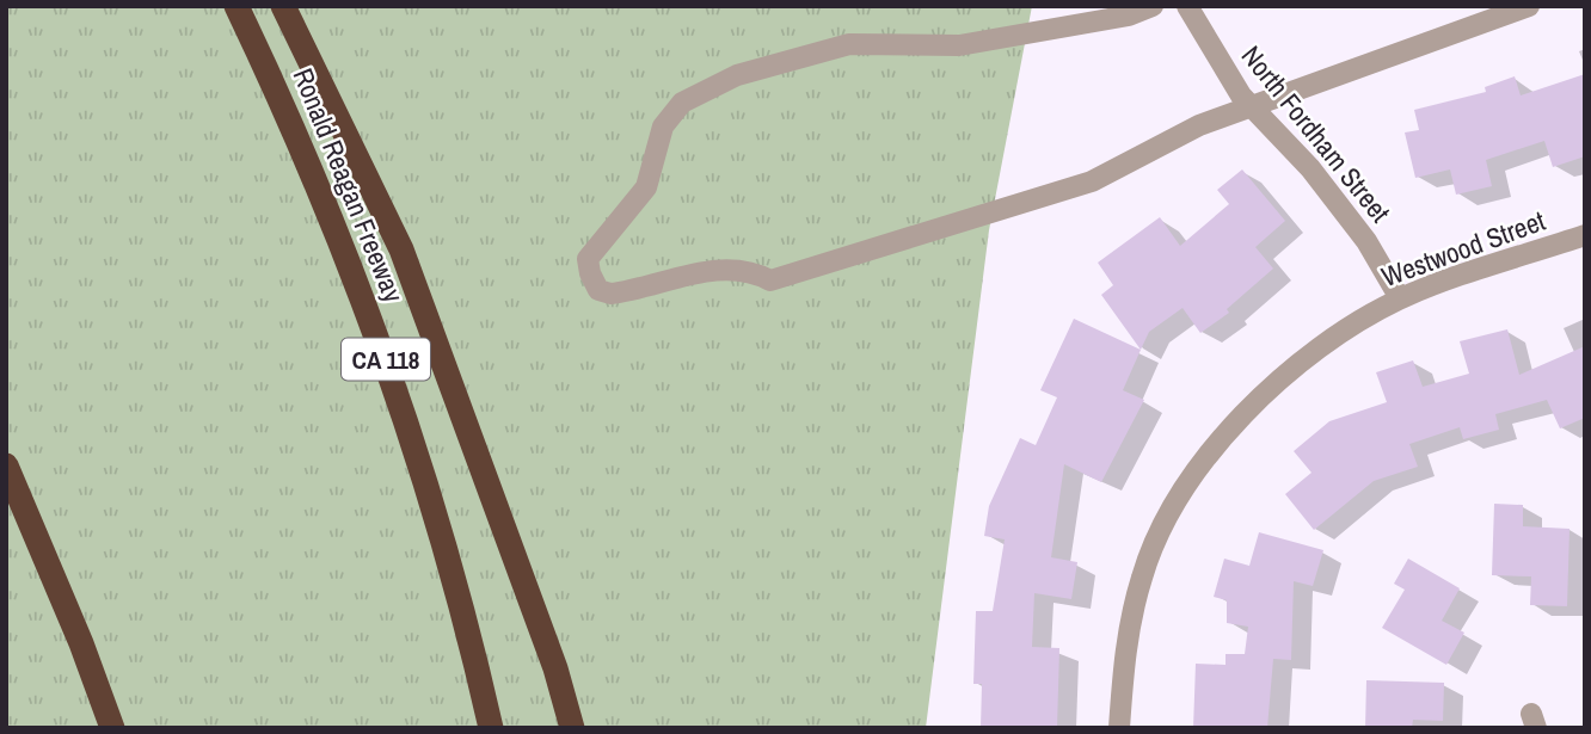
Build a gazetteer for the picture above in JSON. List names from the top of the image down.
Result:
{
  "streets": {
    "highway": ["Ronald Reagan Freeway", "CA 118"],
    "street": ["North Fordham Street", "Westwood Street"]
  },
  "crossings": [
    ["North Fordham Street", "Westwood Street"]
  ]
}
